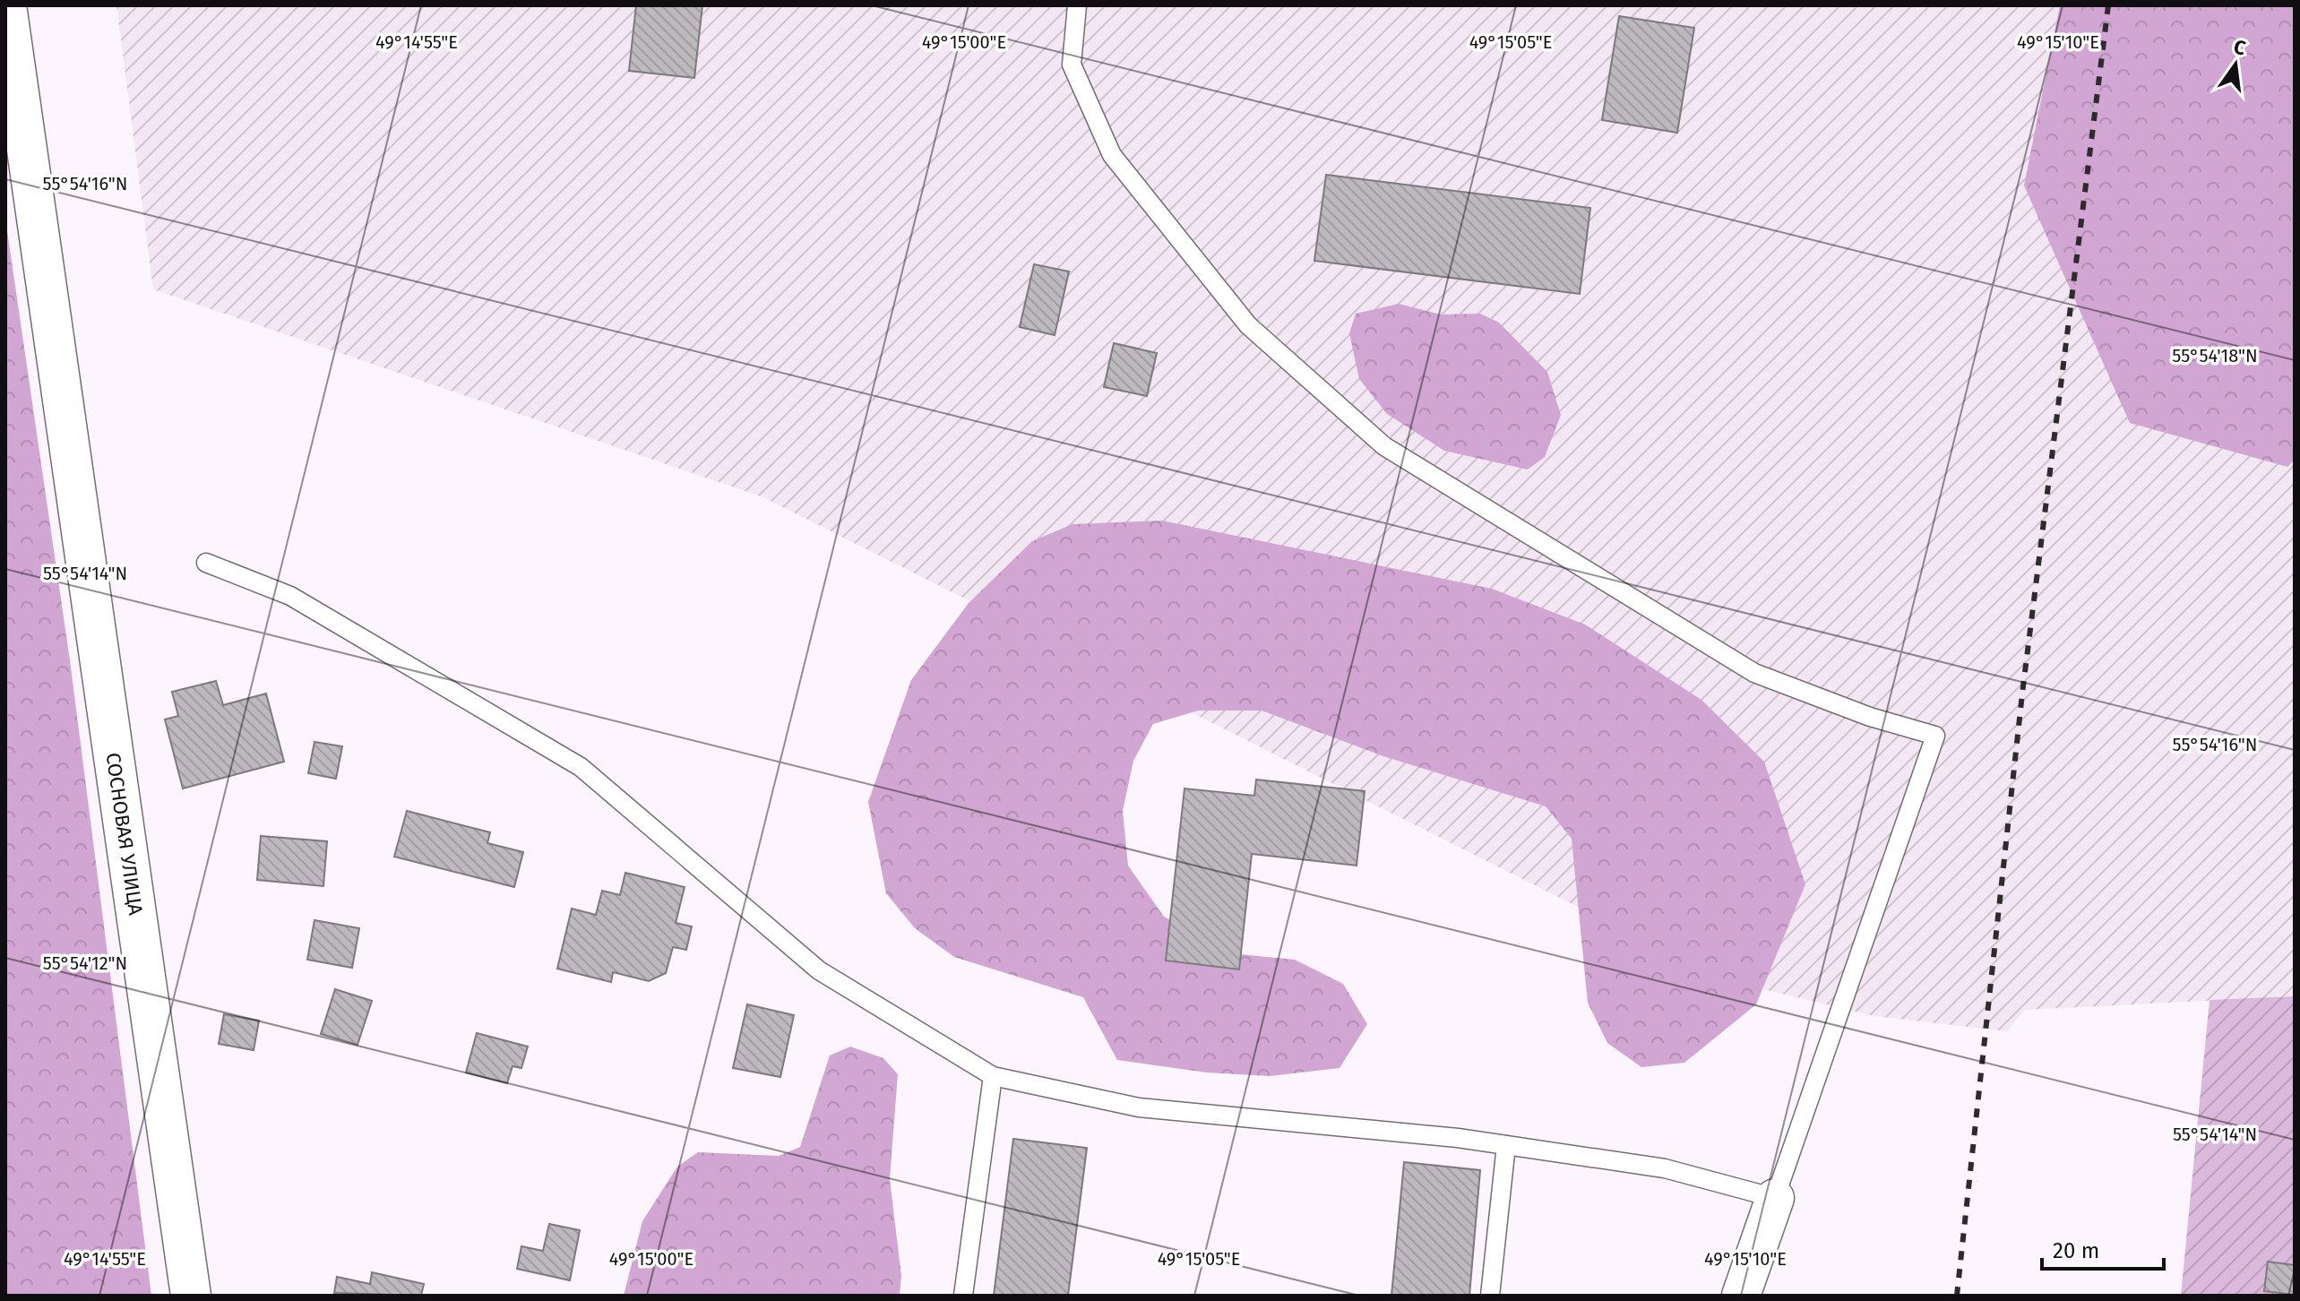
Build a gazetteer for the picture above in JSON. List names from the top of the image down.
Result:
{
  "streets": {
    "street": ["СОСНОВАЯ УЛИЦА"]
  },
  "scale_bar": "20 m",
  "north": "top",
  "coordinates": [
    "49°14'55\"E",
    "49°15'00\"E",
    "49°15'05\"E",
    "49°15'10\"E",
    "55°54'16\"N",
    "55°54'18\"N",
    "55°54'14\"N",
    "55°54'12\"N"
  ]
}
